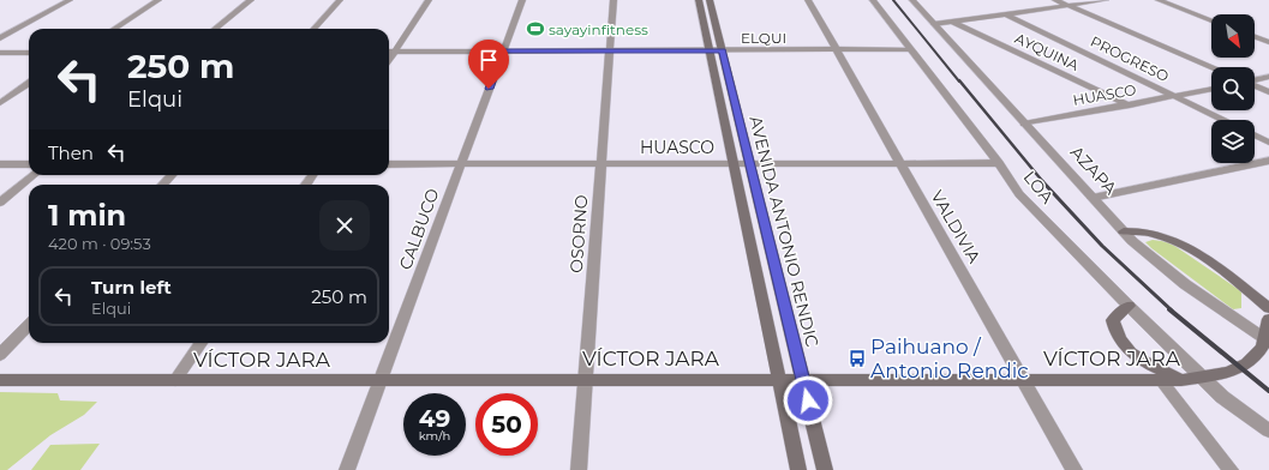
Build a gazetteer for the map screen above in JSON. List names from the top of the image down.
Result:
{
  "streets": {
    "main road": ["AVENIDA ANTONIO RENDIC", "VÍCTOR JARA"],
    "street": [
      "ELQUI",
      "AYQUINA",
      "PROGRESO",
      "HUASCO",
      "AZAPA",
      "LOA",
      "VALDIVIA",
      "CALBUCO",
      "OSORNO"
    ]
  },
  "crossings": [
    ["ELQUI", "LOA"],
    ["ELQUI", "VALDIVIA"],
    ["ELQUI", "CALBUCO"],
    ["ELQUI", "AVENIDA ANTONIO RENDIC"],
    ["ELQUI", "OSORNO"],
    ["AYQUINA", "HUASCO"],
    ["PROGRESO", "HUASCO"],
    ["HUASCO", "AZAPA"],
    ["HUASCO", "LOA"],
    ["HUASCO", "VALDIVIA"],
    ["HUASCO", "CALBUCO"],
    ["HUASCO", "AVENIDA ANTONIO RENDIC"],
    ["HUASCO", "OSORNO"],
    ["AZAPA", "VÍCTOR JARA"],
    ["LOA", "VÍCTOR JARA"],
    ["VALDIVIA", "VÍCTOR JARA"],
    ["CALBUCO", "VÍCTOR JARA"],
    ["AVENIDA ANTONIO RENDIC", "VÍCTOR JARA"],
    ["OSORNO", "VÍCTOR JARA"]
  ],
  "places": {
    "sports": ["sayayinfitness"],
    "bus stop": ["Paihuano / Antonio Rendic"]
  },
  "north": "bottom right",
  "page": {
    "turn": ["250 m", "Elqui"],
    "then": "Then",
    "heading": ["1 min", "420 m · 09:53"],
    "list": [
      {
        "name": "Turn left",
        "note": "Elqui",
        "value": "250 m"
      }
    ],
    "speed": "49 km/h",
    "limit": "50"
  }
}
